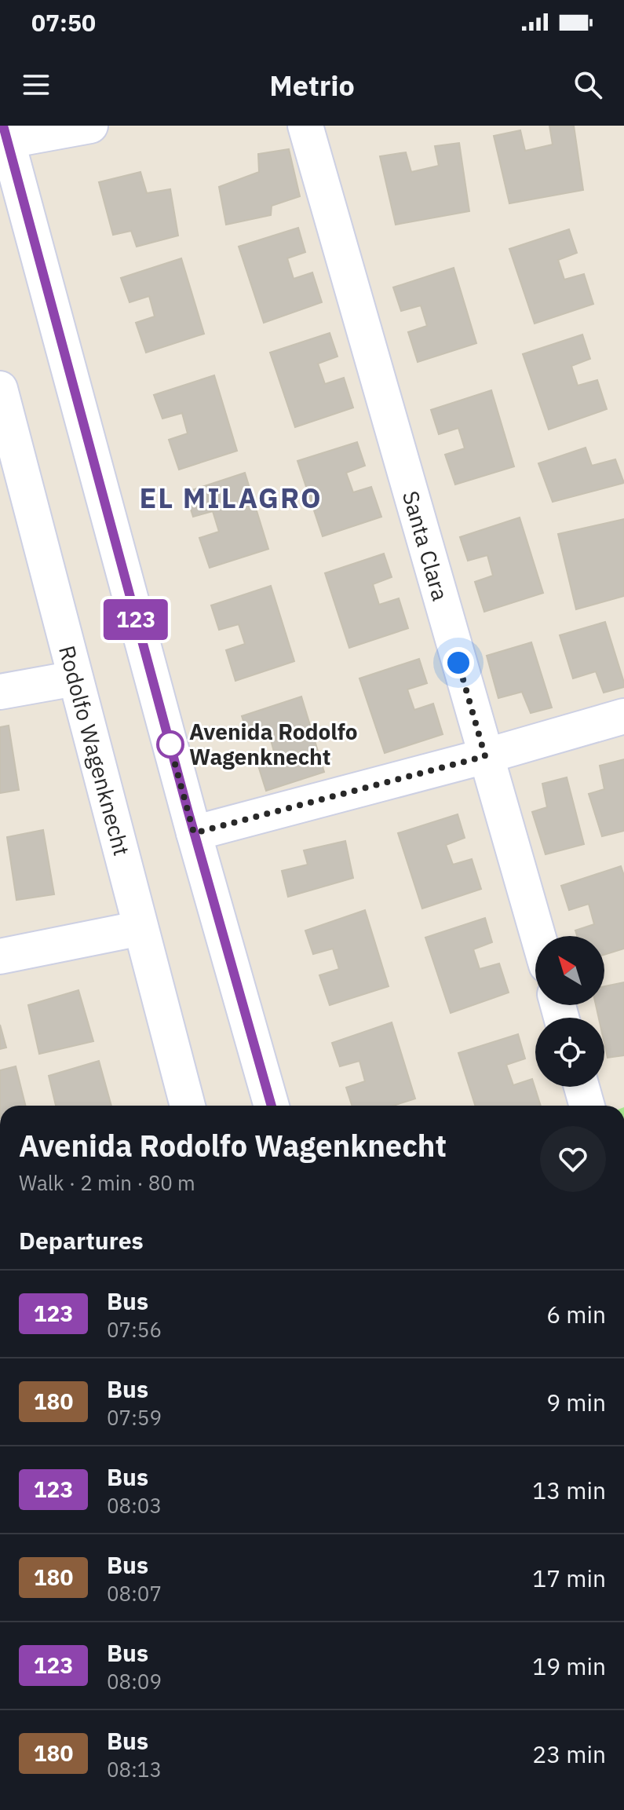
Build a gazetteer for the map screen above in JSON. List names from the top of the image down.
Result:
{
  "streets": {
    "street": ["Santa Clara", "Rodolfo Wagenknecht"]
  },
  "districts": ["EL MILAGRO"],
  "places": ["Avenida Rodolfo Wagenknecht"],
  "lines": ["bus line 123"],
  "north": "top left",
  "page": {
    "status": "07:50",
    "header": "Metrio",
    "on_map": "123",
    "heading": [
      ["Avenida Rodolfo Wagenknecht", "Walk · 2 min · 80 m"],
      "Departures"
    ],
    "list": [
      {
        "mark": "123",
        "name": "Bus",
        "note": "07:56",
        "value": "6 min"
      },
      {
        "mark": "180",
        "name": "Bus",
        "note": "07:59",
        "value": "9 min"
      },
      {
        "mark": "123",
        "name": "Bus",
        "note": "08:03",
        "value": "13 min"
      },
      {
        "mark": "180",
        "name": "Bus",
        "note": "08:07",
        "value": "17 min"
      },
      {
        "mark": "123",
        "name": "Bus",
        "note": "08:09",
        "value": "19 min"
      },
      {
        "mark": "180",
        "name": "Bus",
        "note": "08:13",
        "value": "23 min"
      }
    ]
  }
}
